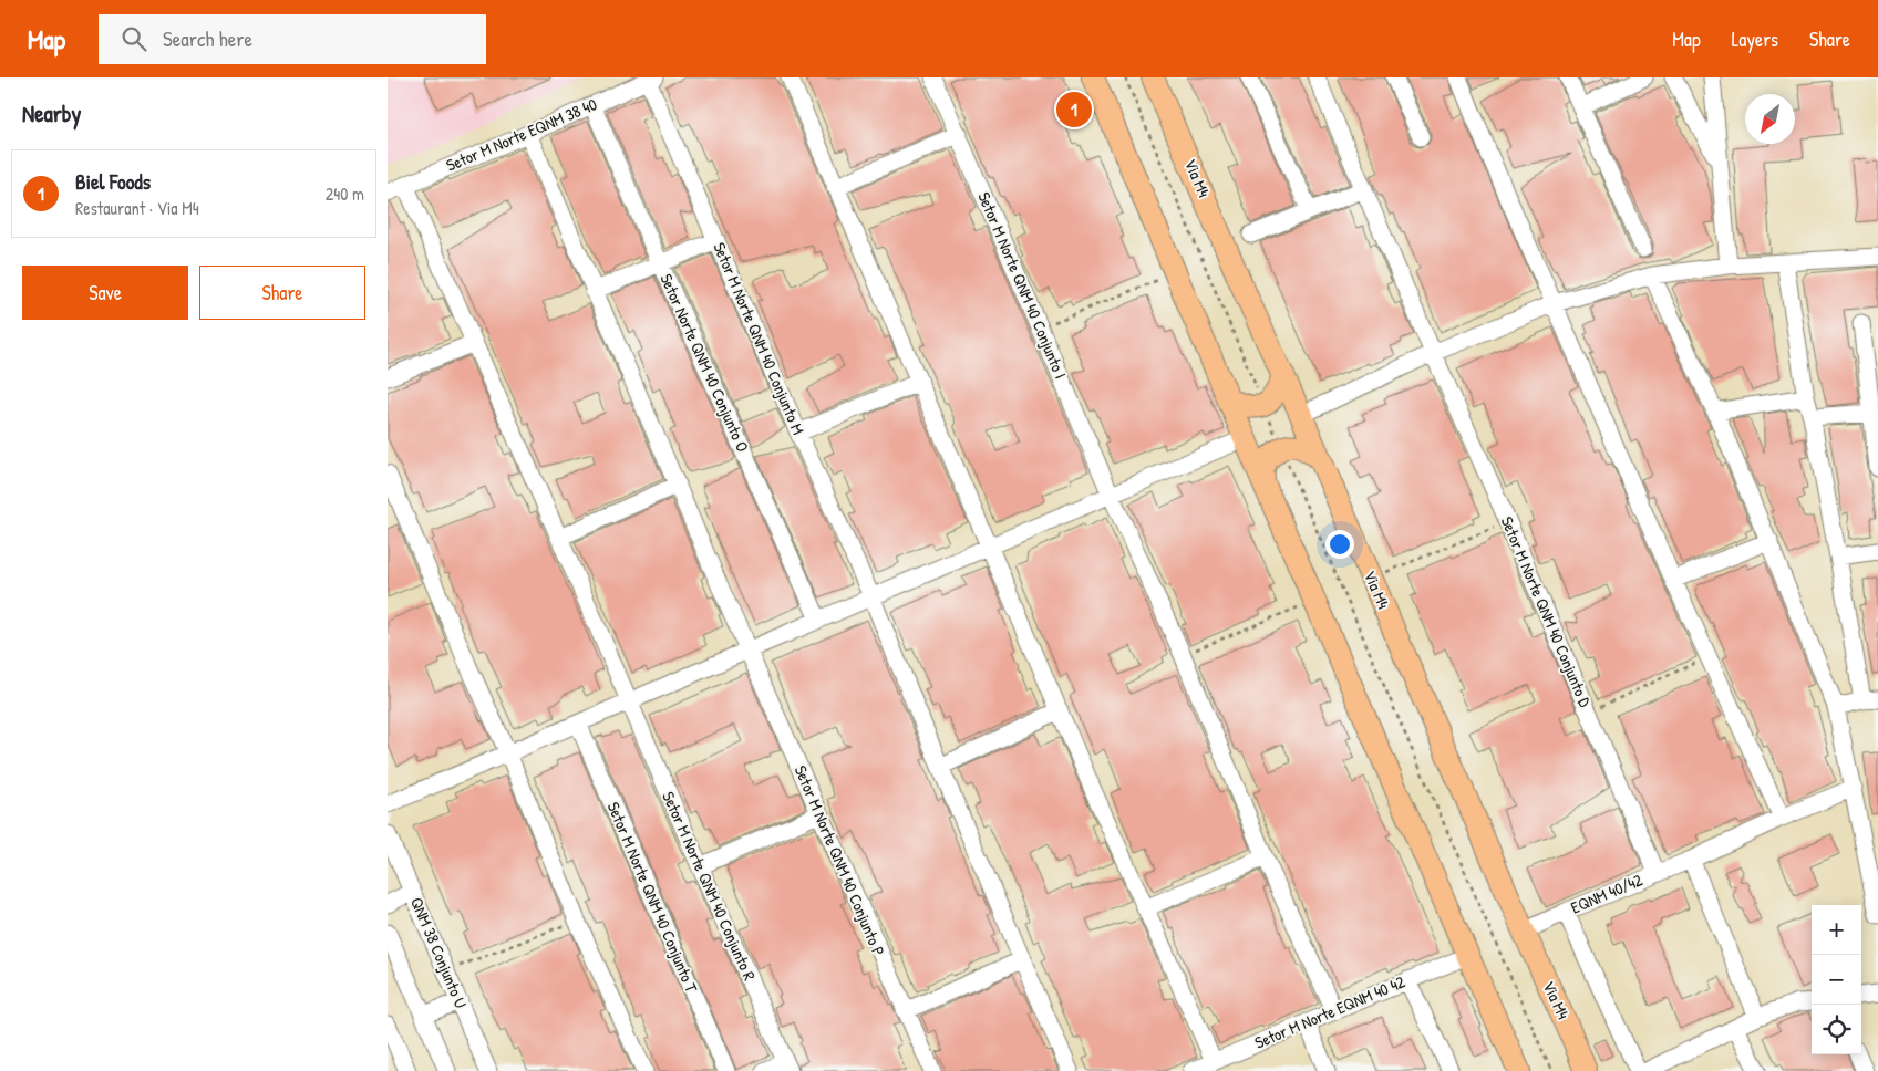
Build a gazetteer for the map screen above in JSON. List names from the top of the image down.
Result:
{
  "streets": {
    "main road": ["Via M4"],
    "street": [
      "Setor M Norte EQNM 38 40",
      "Setor M Norte QNM 40 Conjunto I",
      "Setor M Norte QNM 40 Conjunto M",
      "Setor Norte QNM 40 Conjunto O",
      "Setor M Norte QNM 40 Conjunto D",
      "Setor M Norte QNM 40 Conjunto P",
      "Setor M Norte QNM 40 Conjunto R",
      "EQNM 40/42",
      "Setor M Norte QNM 40 Conjunto T",
      "QNM 38 Conjunto U",
      "Setor M Norte EQNM 40 42"
    ]
  },
  "crossings": [
    ["Setor M Norte EQNM 38 40", "Setor M Norte QNM 40 Conjunto M"],
    ["Setor M Norte EQNM 38 40", "Setor Norte QNM 40 Conjunto O"],
    ["Setor M Norte EQNM 38 40", "Setor M Norte QNM 40 Conjunto P"],
    ["Setor M Norte EQNM 38 40", "Setor M Norte QNM 40 Conjunto R"],
    ["Via M4", "EQNM 40/42"],
    ["Setor M Norte QNM 40 Conjunto I", "Setor M Norte EQNM 40 42"],
    ["Setor M Norte QNM 40 Conjunto D", "EQNM 40/42"]
  ],
  "north": "bottom left",
  "page": {
    "header": "Map",
    "search": "Search here",
    "nav": ["Map", "Layers", "Share"],
    "heading": "Nearby",
    "pins": "1",
    "list": [
      {
        "mark": "1",
        "name": "Biel Foods",
        "note": "Restaurant · Via M4",
        "value": "240 m"
      }
    ],
    "buttons": ["Save", "Share"],
    "map_buttons": ["+", "−"]
  }
}
